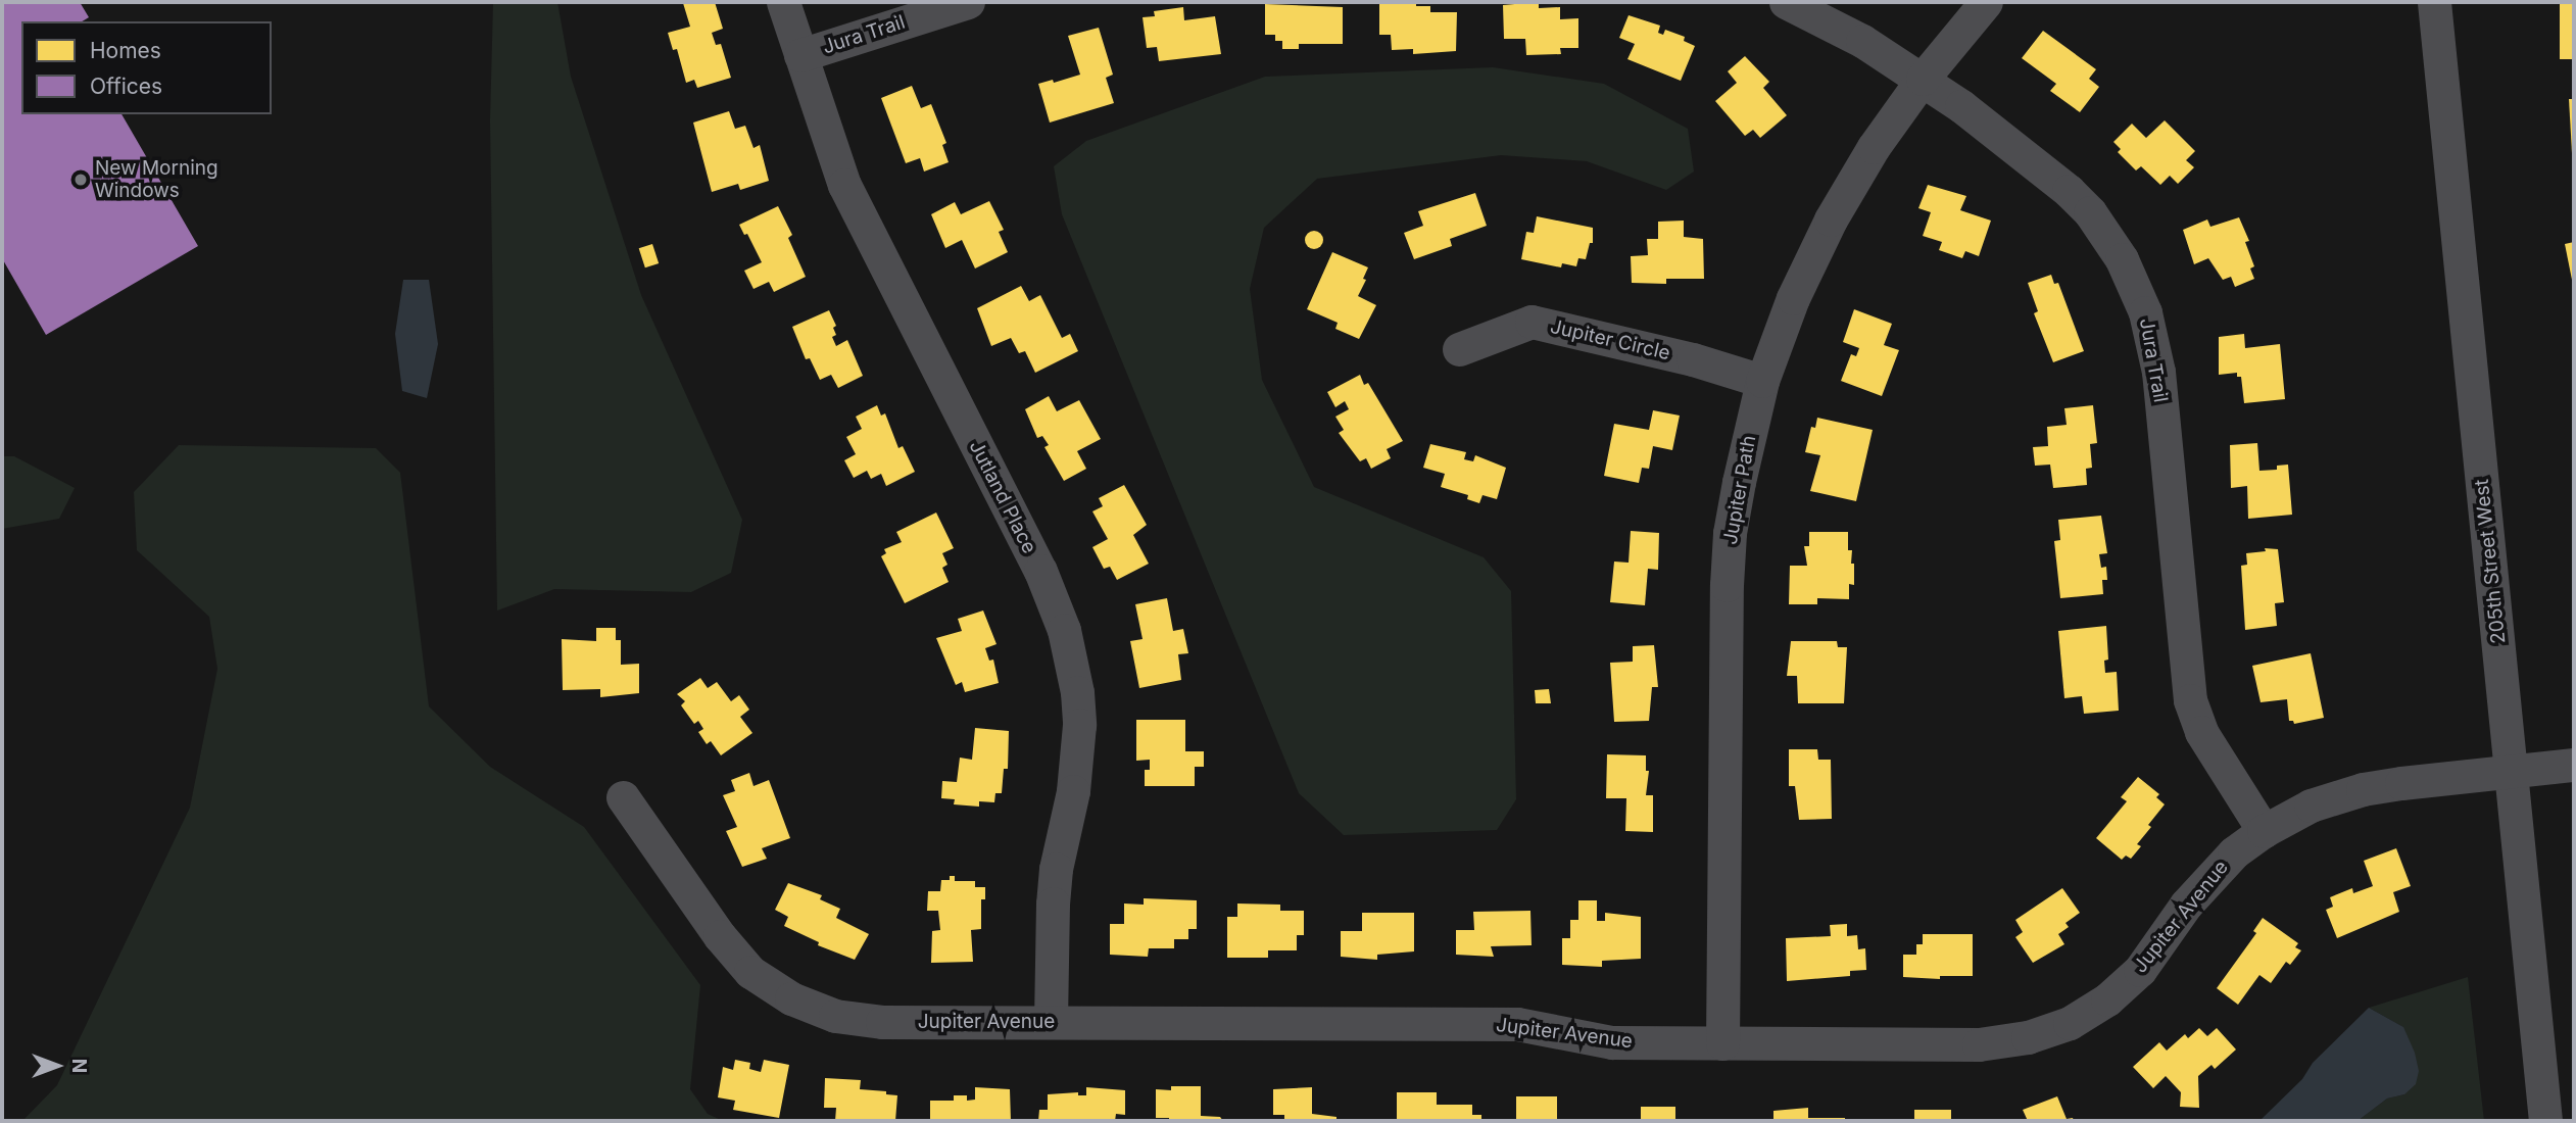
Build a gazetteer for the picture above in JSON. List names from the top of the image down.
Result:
{
  "streets": {
    "street": [
      "Jura Trail",
      "Jupiter Circle",
      "Jupiter Path",
      "Jutland Place",
      "205th Street West",
      "Jupiter Avenue"
    ]
  },
  "crossings": [
    ["Jura Trail", "Jupiter Path"],
    ["Jura Trail", "Jutland Place"],
    ["Jura Trail", "Jupiter Avenue"],
    ["Jupiter Circle", "Jupiter Path"],
    ["Jupiter Path", "Jupiter Avenue"],
    ["Jutland Place", "Jupiter Avenue"],
    ["205th Street West", "Jupiter Avenue"]
  ],
  "places": ["New Morning Windows"],
  "legend": ["Homes", "Offices"],
  "north": "right"
}
